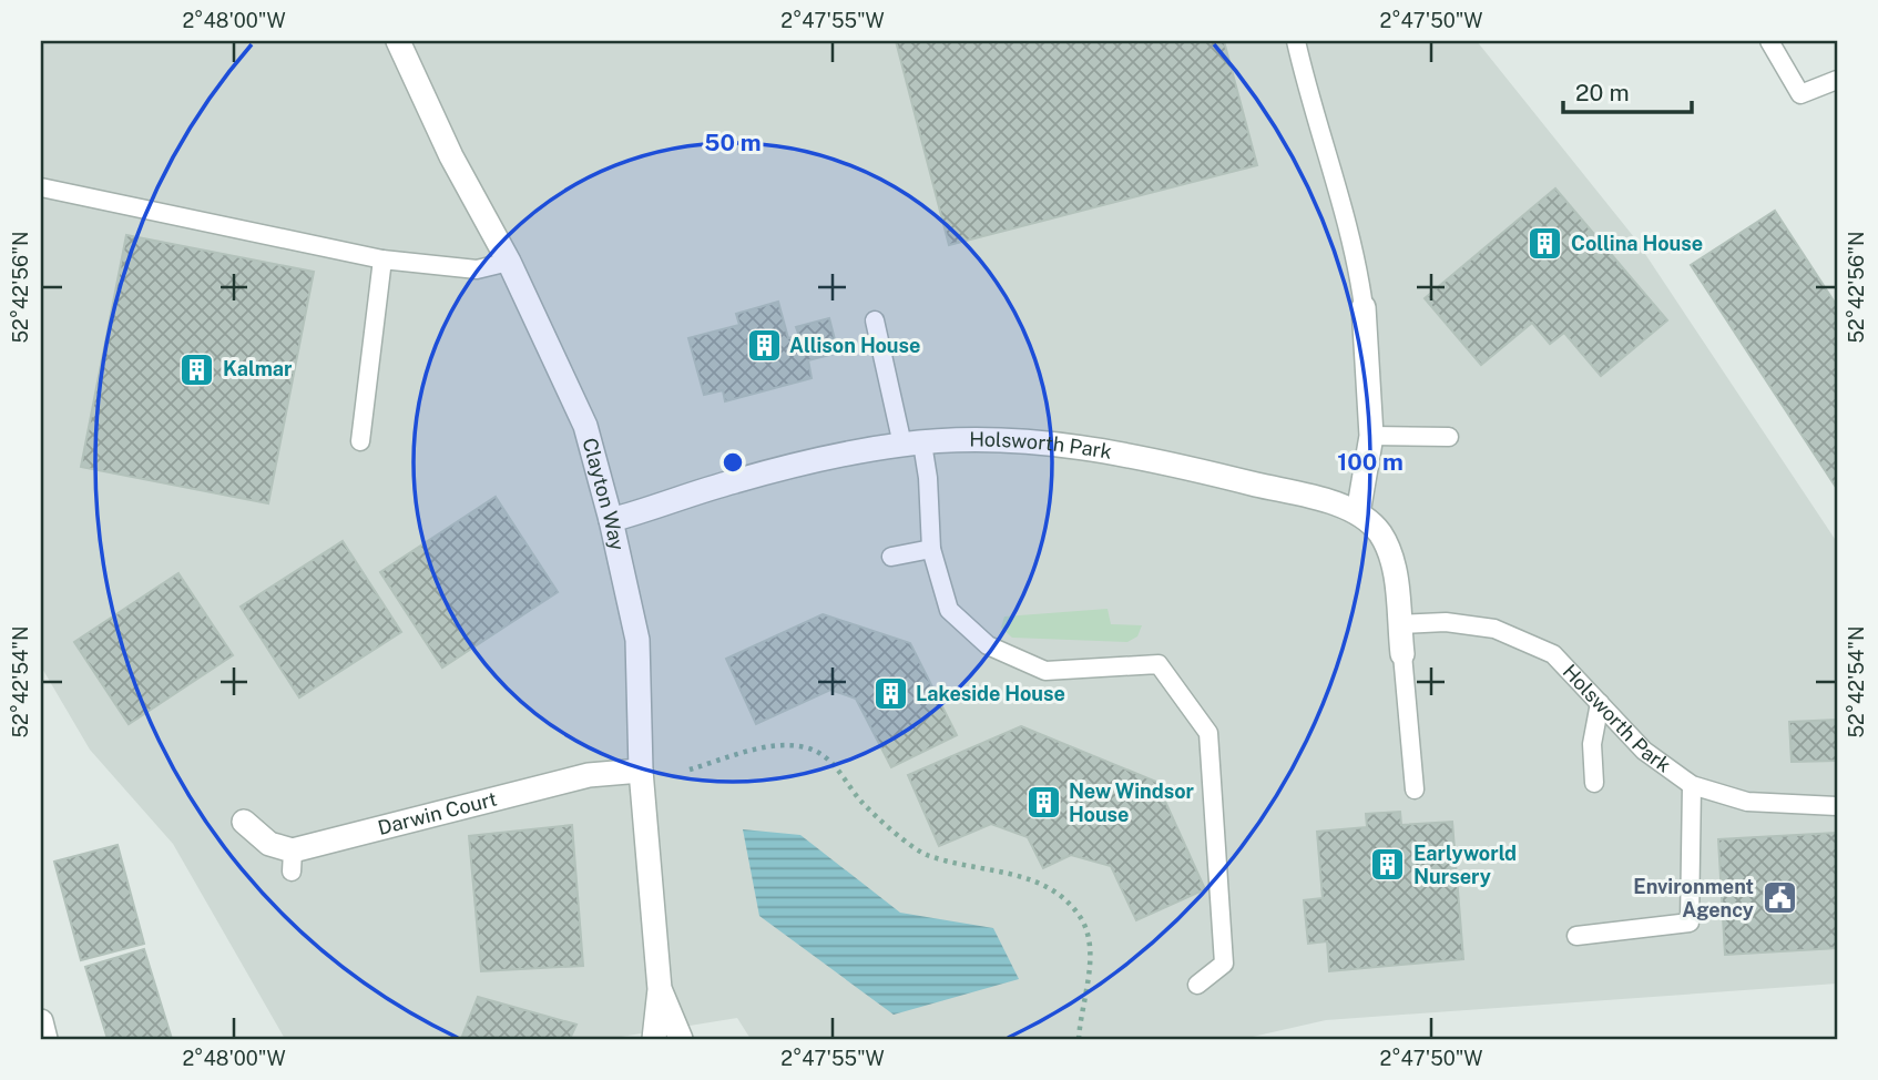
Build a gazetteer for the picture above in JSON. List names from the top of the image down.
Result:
{
  "streets": {
    "street": ["Holsworth Park", "Clayton Way", "Darwin Court"]
  },
  "crossings": [
    ["Holsworth Park", "Clayton Way"],
    ["Clayton Way", "Darwin Court"]
  ],
  "places": {
    "building": [
      "Collina House",
      "Allison House",
      "Kalmar",
      "Lakeside House",
      "New Windsor House",
      "Earlyworld Nursery"
    ],
    "public building": ["Environment Agency"]
  },
  "scale_bar": "20 m",
  "coordinates": [
    "2°48'00\"W",
    "2°47'55\"W",
    "2°47'50\"W",
    "52°42'56\"N",
    "52°42'54\"N"
  ],
  "rings": ["50 m", "100 m"]
}
